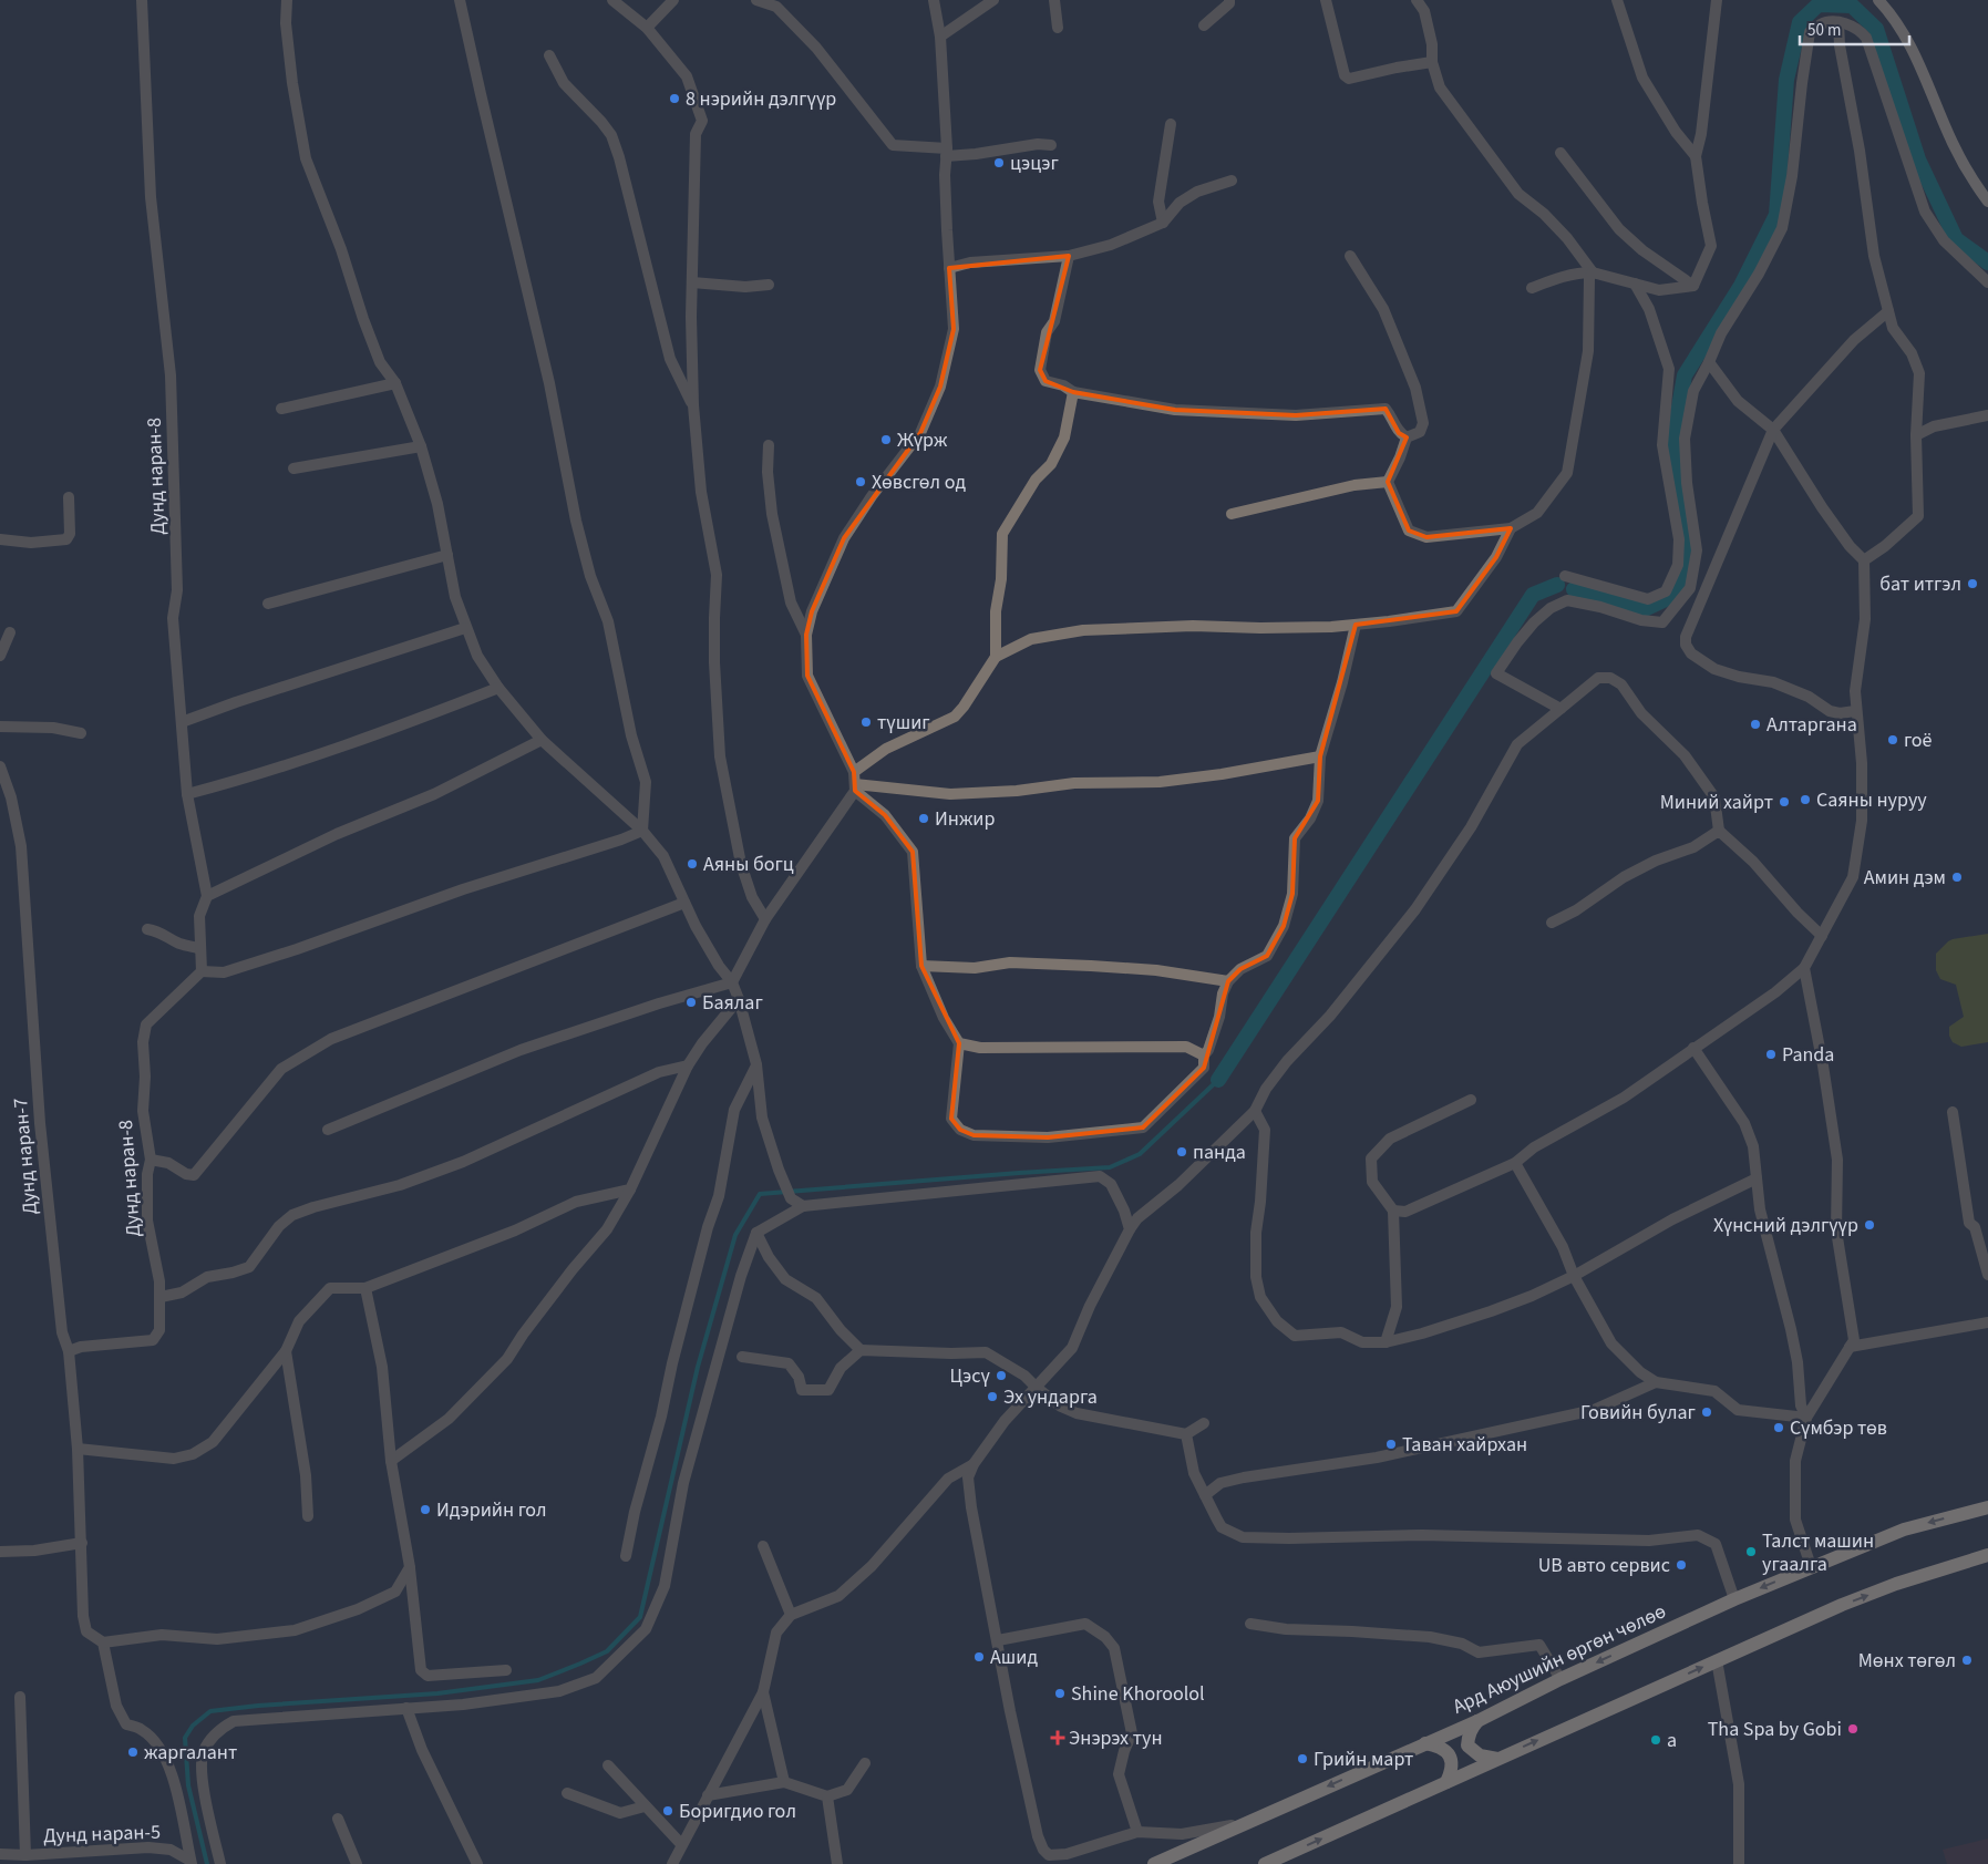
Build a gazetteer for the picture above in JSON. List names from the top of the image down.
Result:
{
  "streets": {
    "main road": ["Ард Аюушийн өргөн чөлөө"],
    "street": ["Дунд наран-8", "Дунд наран-7", "Дунд наран-5"]
  },
  "crossings": [
    ["Дунд наран-8", "Дунд наран-7"]
  ],
  "places": {
    "other": [
      "8 нэрийн дэлгүүр",
      "цэцэг",
      "Жүрж",
      "Хөвсгөл од",
      "бат итгэл",
      "түшиг",
      "Алтаргана",
      "гоё",
      "Саяны нуруу",
      "Миний хайрт",
      "Инжир",
      "Аяны богц",
      "Амин дэм",
      "Баялаг",
      "Panda",
      "панда",
      "Хүнсний дэлгүүр",
      "Цэсү",
      "Эх ундарга",
      "Говийн булаг",
      "Сүмбэр төв",
      "Таван хайрхан",
      "Идэрийн гол",
      "Талст машин угаалга",
      "UB авто сервис",
      "Ашид",
      "Мөнх төгөл",
      "Shine Khoroolol",
      "Tha Spa by Gobi",
      "а",
      "жаргалант",
      "Грийн март",
      "Боригдио гол"
    ],
    "health": ["Энэрэх тун"]
  },
  "scale_bar": "50 m"
}
